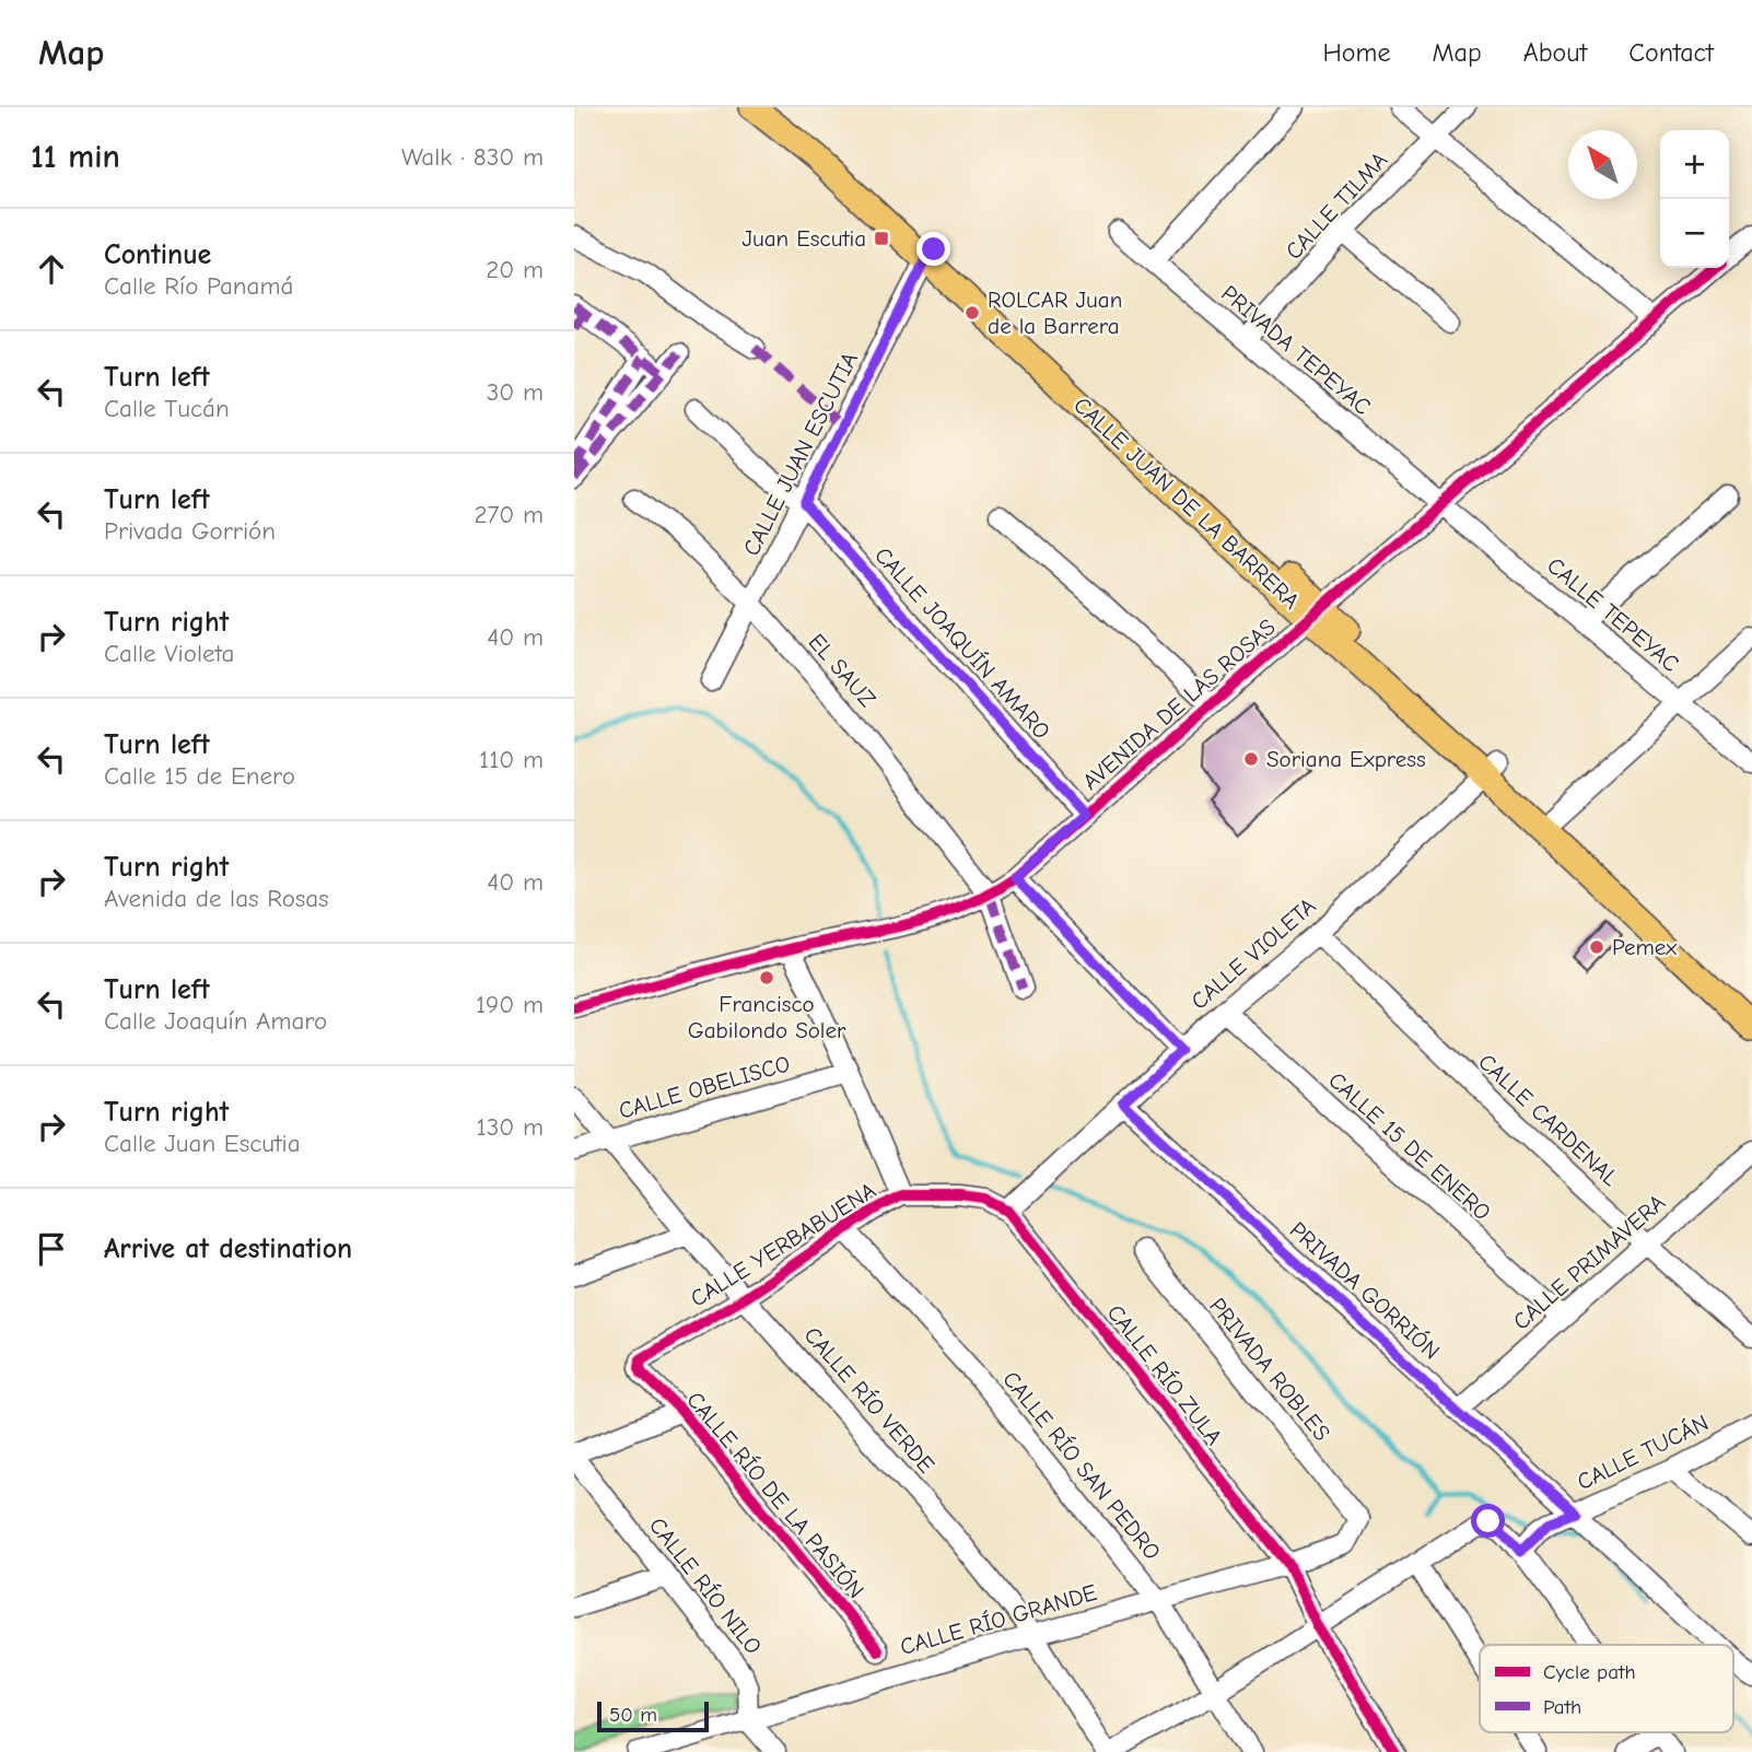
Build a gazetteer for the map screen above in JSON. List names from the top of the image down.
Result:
{
  "streets": {
    "main road": ["CALLE JUAN DE LA BARRERA"],
    "street": [
      "CALLE TILMA",
      "PRIVADA TEPEYAC",
      "CALLE JUAN ESCUTIA",
      "CALLE TEPEYAC",
      "CALLE JOAQUÍN AMARO",
      "EL SAUZ",
      "AVENIDA DE LAS ROSAS",
      "CALLE VIOLETA",
      "CALLE OBELISCO",
      "CALLE CARDENAL",
      "CALLE 15 DE ENERO",
      "CALLE YERBABUENA",
      "CALLE PRIMAVERA",
      "PRIVADA GORRIÓN",
      "PRIVADA ROBLES",
      "CALLE RÍO ZULA",
      "CALLE RÍO VERDE",
      "CALLE TUCÁN",
      "CALLE RÍO SAN PEDRO",
      "CALLE RÍO DE LA PASIÓN",
      "CALLE RÍO NILO",
      "CALLE RÍO GRANDE"
    ]
  },
  "crossings": [
    ["CALLE TILMA", "PRIVADA TEPEYAC"],
    ["PRIVADA TEPEYAC", "CALLE TEPEYAC"],
    ["PRIVADA TEPEYAC", "AVENIDA DE LAS ROSAS"],
    ["CALLE JUAN ESCUTIA", "CALLE JUAN DE LA BARRERA"],
    ["CALLE JUAN ESCUTIA", "CALLE JOAQUÍN AMARO"],
    ["CALLE JUAN ESCUTIA", "EL SAUZ"],
    ["CALLE JUAN DE LA BARRERA", "AVENIDA DE LAS ROSAS"],
    ["CALLE JUAN DE LA BARRERA", "CALLE VIOLETA"],
    ["CALLE TEPEYAC", "AVENIDA DE LAS ROSAS"],
    ["CALLE JOAQUÍN AMARO", "AVENIDA DE LAS ROSAS"],
    ["EL SAUZ", "AVENIDA DE LAS ROSAS"],
    ["CALLE VIOLETA", "CALLE CARDENAL"],
    ["CALLE VIOLETA", "CALLE 15 DE ENERO"],
    ["CALLE VIOLETA", "CALLE YERBABUENA"],
    ["CALLE VIOLETA", "PRIVADA GORRIÓN"],
    ["CALLE VIOLETA", "CALLE RÍO ZULA"],
    ["CALLE OBELISCO", "CALLE RÍO VERDE"],
    ["CALLE CARDENAL", "CALLE PRIMAVERA"],
    ["CALLE 15 DE ENERO", "CALLE PRIMAVERA"],
    ["CALLE YERBABUENA", "CALLE RÍO ZULA"],
    ["CALLE YERBABUENA", "CALLE RÍO VERDE"],
    ["CALLE YERBABUENA", "CALLE RÍO SAN PEDRO"],
    ["CALLE YERBABUENA", "CALLE RÍO DE LA PASIÓN"],
    ["CALLE PRIMAVERA", "PRIVADA GORRIÓN"],
    ["PRIVADA GORRIÓN", "CALLE TUCÁN"],
    ["PRIVADA ROBLES", "CALLE RÍO GRANDE"],
    ["CALLE RÍO ZULA", "CALLE RÍO GRANDE"],
    ["CALLE RÍO VERDE", "CALLE RÍO GRANDE"],
    ["CALLE RÍO SAN PEDRO", "CALLE RÍO GRANDE"],
    ["CALLE RÍO NILO", "CALLE RÍO GRANDE"]
  ],
  "places": {
    "transit": ["Juan Escutia"],
    "other": [
      "ROLCAR Juan de la Barrera",
      "Soriana Express",
      "Pemex",
      "Francisco Gabilondo Soler"
    ]
  },
  "legend": ["Cycle path", "Path"],
  "scale_bar": "50 m",
  "north": "top left",
  "page": {
    "header": "Map",
    "nav": [
      "Home",
      "Map",
      "About",
      "Contact"
    ],
    "heading": ["11 min", "Walk · 830 m"],
    "map_buttons": ["+", "−"],
    "list": [
      ["Continue", "Calle Río Panamá", "20 m"],
      ["Turn left", "Calle Tucán", "30 m"],
      ["Turn left", "Privada Gorrión", "270 m"],
      ["Turn right", "Calle Violeta", "40 m"],
      ["Turn left", "Calle 15 de Enero", "110 m"],
      ["Turn right", "Avenida de las Rosas", "40 m"],
      ["Turn left", "Calle Joaquín Amaro", "190 m"],
      ["Turn right", "Calle Juan Escutia", "130 m"],
      "Arrive at destination"
    ],
    "scale": "50 m"
  }
}
